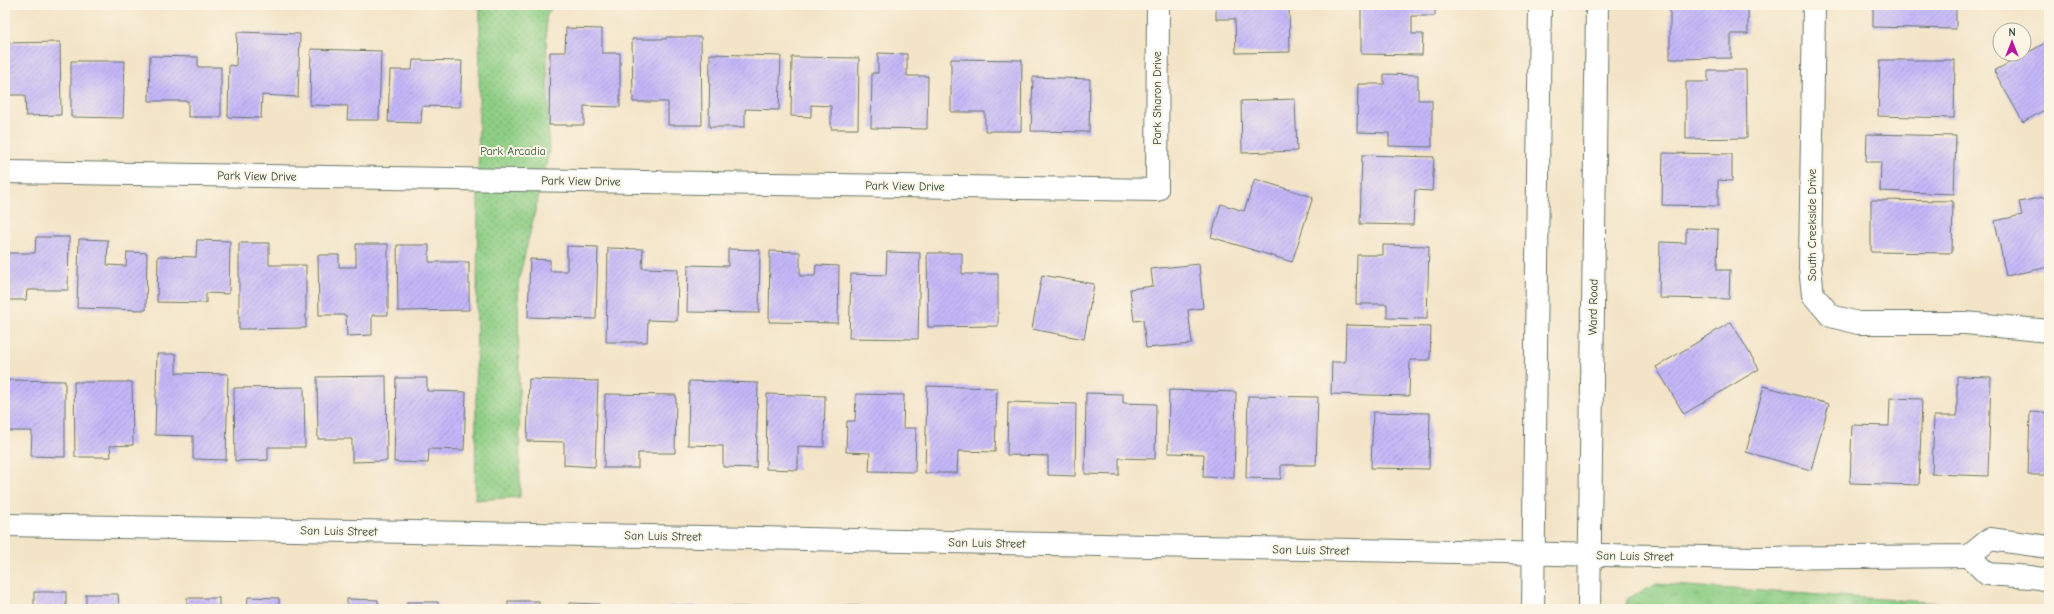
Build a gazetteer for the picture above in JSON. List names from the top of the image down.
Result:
{
  "streets": {
    "street": [
      "Park Sharon Drive",
      "Park View Drive",
      "South Creekside Drive",
      "Ward Road",
      "San Luis Street"
    ]
  },
  "crossings": [
    ["Park Sharon Drive", "Park View Drive"],
    ["Ward Road", "San Luis Street"]
  ],
  "parks": ["Park Arcadia"],
  "north": "top"
}
